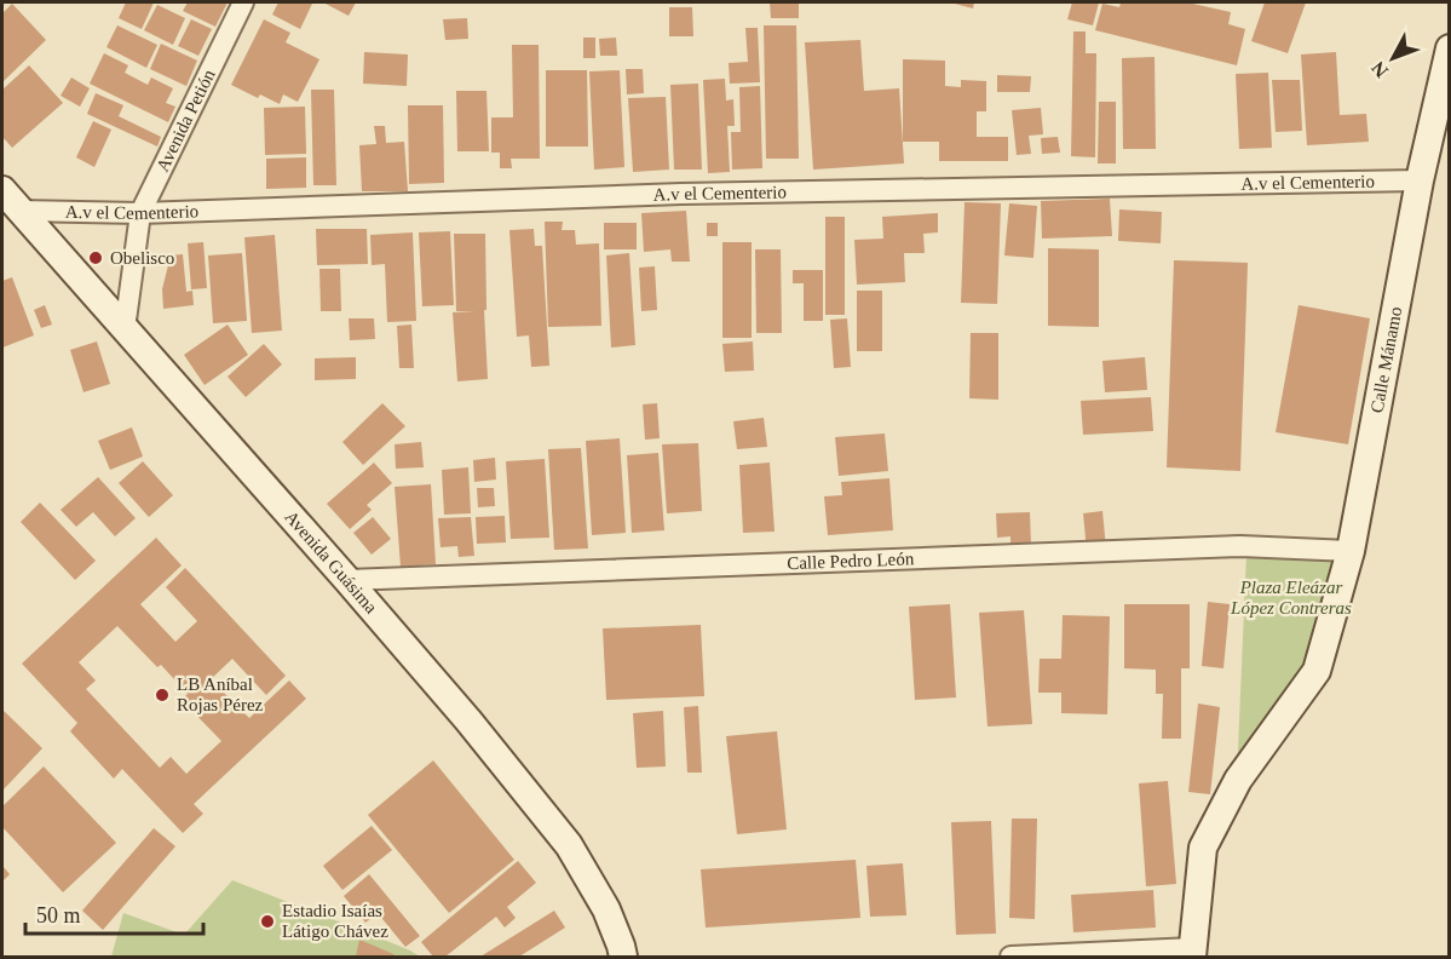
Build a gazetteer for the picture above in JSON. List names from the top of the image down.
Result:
{
  "streets": {
    "main road": ["Calle Mánamo", "Avenida Guásima"],
    "street": ["Avenida Petión", "A.v el Cementerio", "Calle Pedro León"]
  },
  "crossings": [
    ["Avenida Petión", "A.v el Cementerio"],
    ["Avenida Petión", "Avenida Guásima"],
    ["A.v el Cementerio", "Calle Mánamo"],
    ["A.v el Cementerio", "Avenida Guásima"],
    ["Calle Mánamo", "Calle Pedro León"],
    ["Calle Pedro León", "Avenida Guásima"]
  ],
  "parks": ["Plaza Eleázar López Contreras"],
  "places": ["Obelisco", "LB Aníbal Rojas Pérez", "Estadio Isaías Látigo Chávez"],
  "scale_bar": "50 m",
  "north": "bottom left"
}
